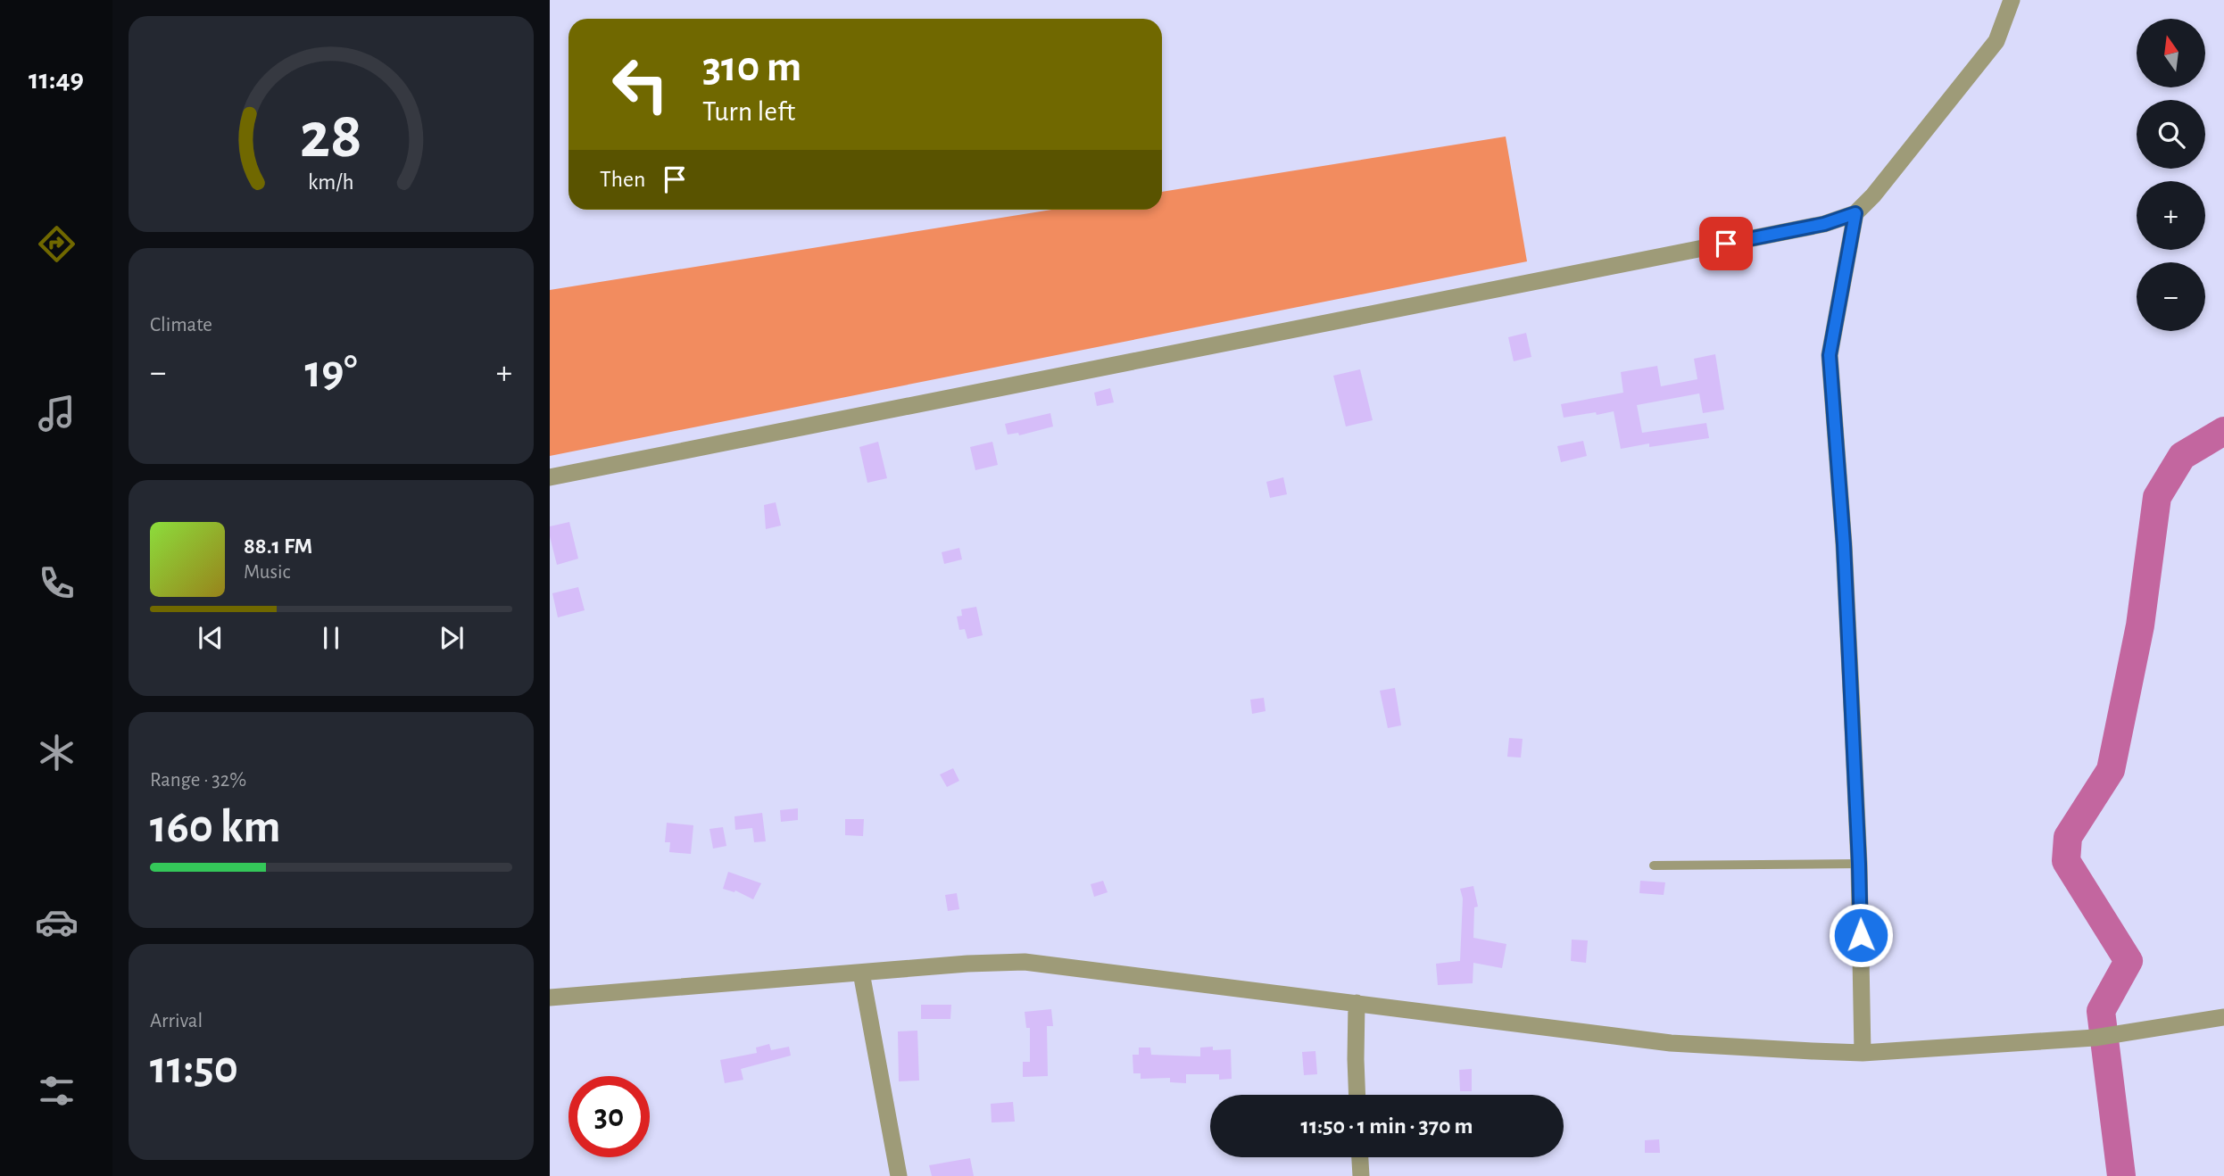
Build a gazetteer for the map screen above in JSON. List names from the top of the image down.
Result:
{
  "north": "top",
  "page": {
    "tabs": "11:49",
    "map_buttons": ["+", "−"],
    "turn": ["310 m", "Turn left"],
    "then": "Then",
    "tile": [
      "Climate",
      ["Range · 32%", "160 km"],
      ["Arrival", "11:50"]
    ],
    "heat": ["−", "19°", "+"],
    "song": ["88.1 FM", "Music"],
    "limit": "30",
    "trip": "11:50 · 1 min · 370 m",
    "gauge": ["28", "km/h"]
  }
}
